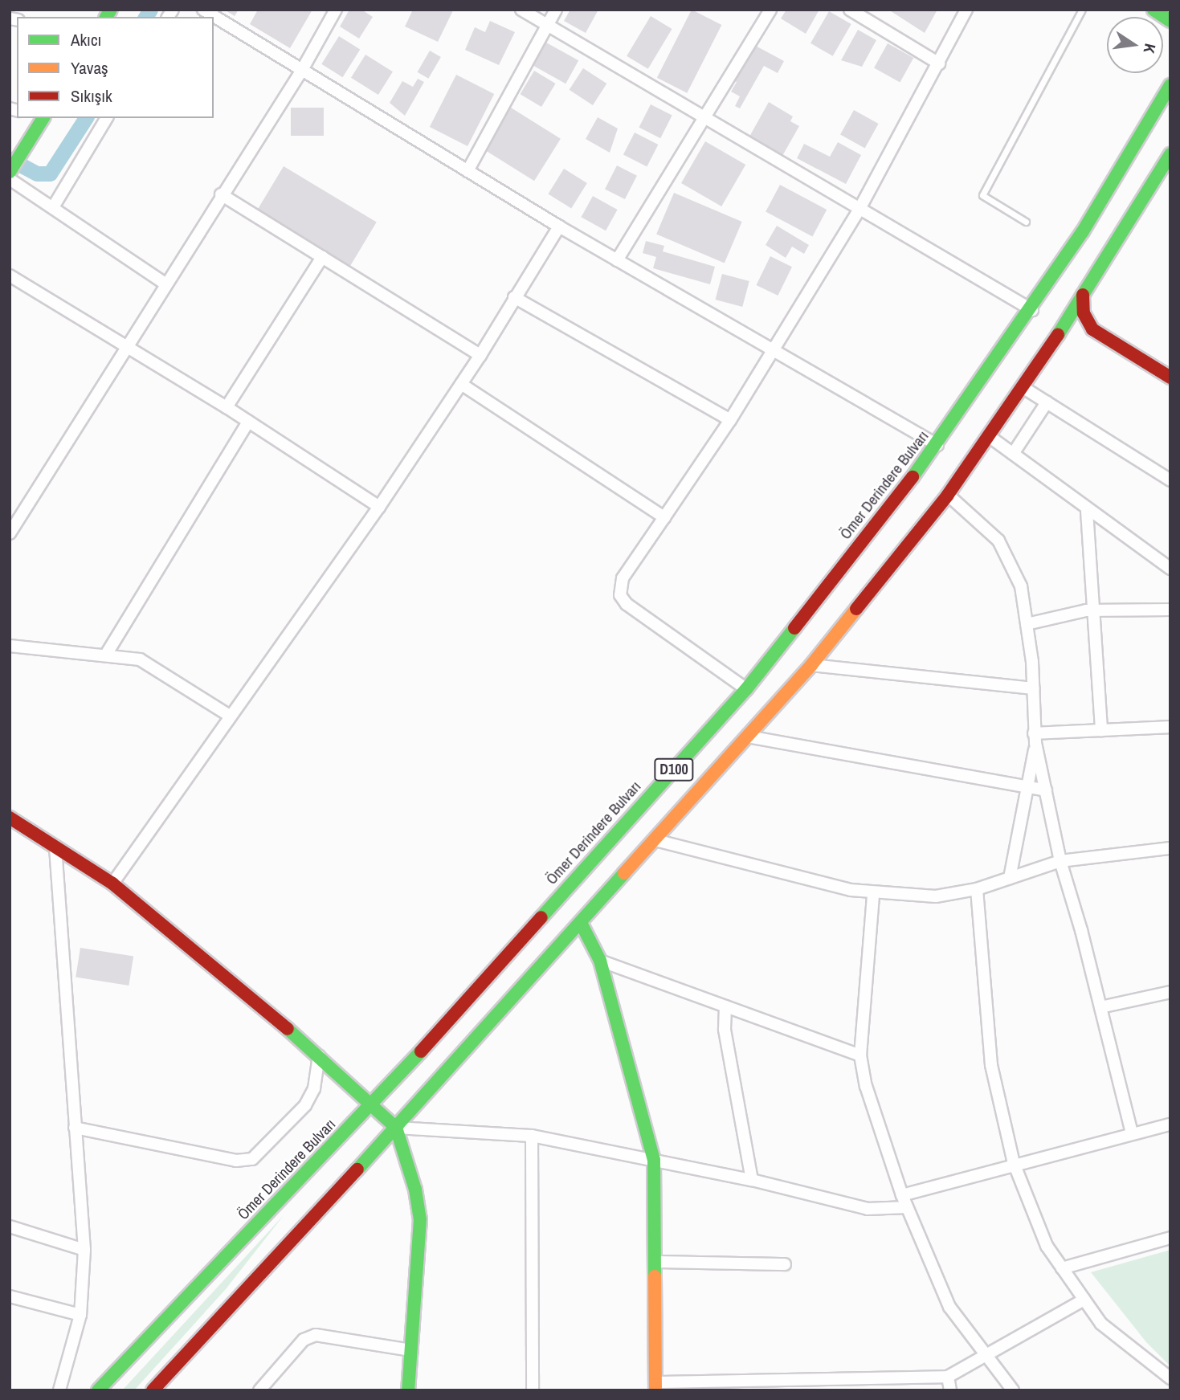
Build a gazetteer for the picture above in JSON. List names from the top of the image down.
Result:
{
  "streets": {
    "main road": ["Ömer Derindere Bulvarı", "D100"]
  },
  "legend": ["Akıcı", "Yavaş", "Sıkışık"],
  "north": "right"
}
